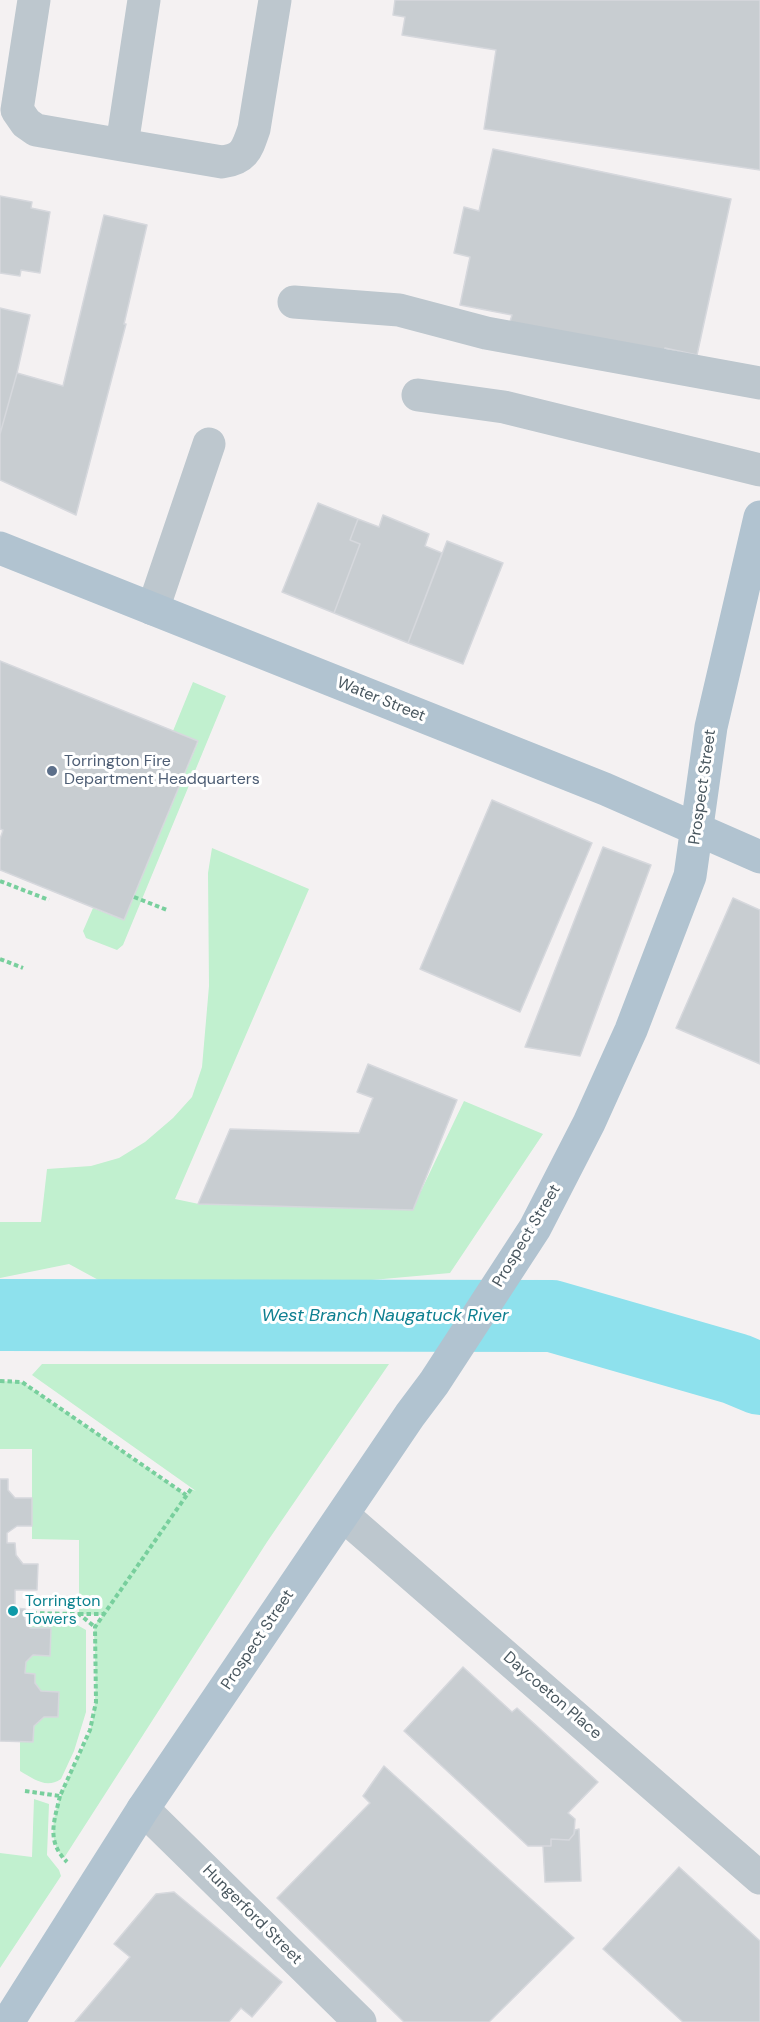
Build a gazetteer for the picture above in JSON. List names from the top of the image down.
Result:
{
  "streets": {
    "main road": ["Water Street", "Prospect Street"],
    "street": ["Daycoeton Place", "Hungerford Street"]
  },
  "crossings": [
    ["Water Street", "Prospect Street"],
    ["Prospect Street", "Daycoeton Place"],
    ["Prospect Street", "Hungerford Street"]
  ],
  "water": ["West Branch Naugatuck River"],
  "places": ["Torrington Fire Department Headquarters", "Torrington Towers"]
}
